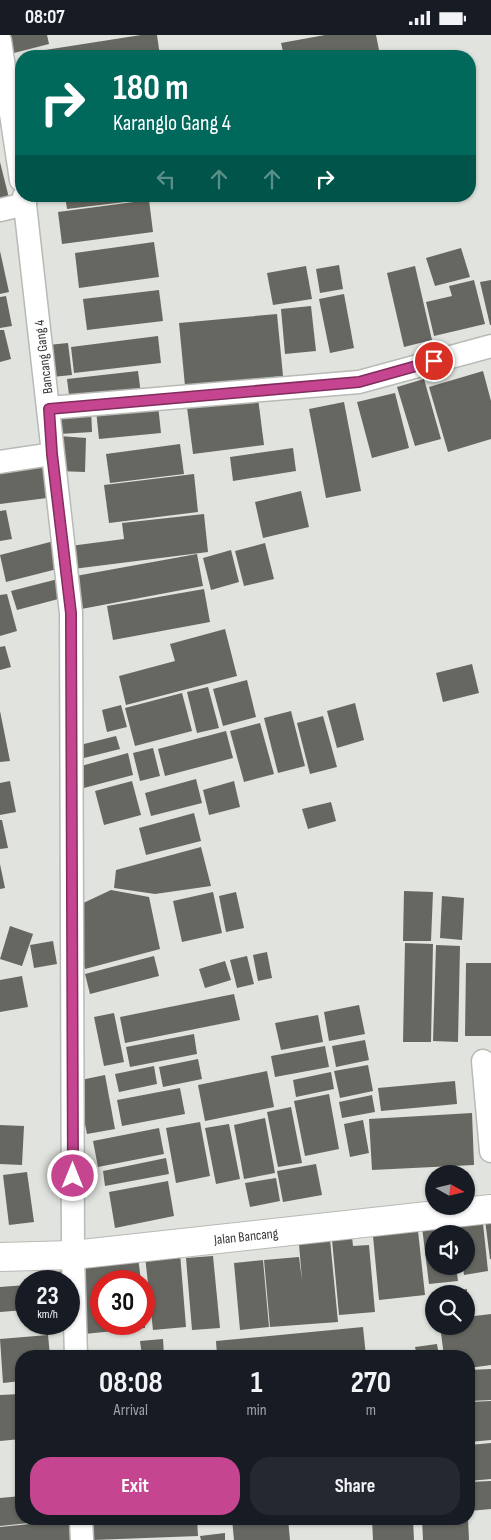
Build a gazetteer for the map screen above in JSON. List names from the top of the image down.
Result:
{
  "streets": {
    "street": ["Bancang Gang 4", "Jalan Bancang"]
  },
  "crossings": [
    ["Bancang Gang 4", "Jalan Bancang"]
  ],
  "north": "right",
  "page": {
    "status": "08:07",
    "turn": ["180 m", "Karanglo Gang 4"],
    "speed": "23 km/h",
    "limit": "30",
    "eta": [
      "08:08",
      "Arrival",
      "1",
      "min",
      "270",
      "m"
    ],
    "buttons": ["Exit", "Share"]
  }
}
